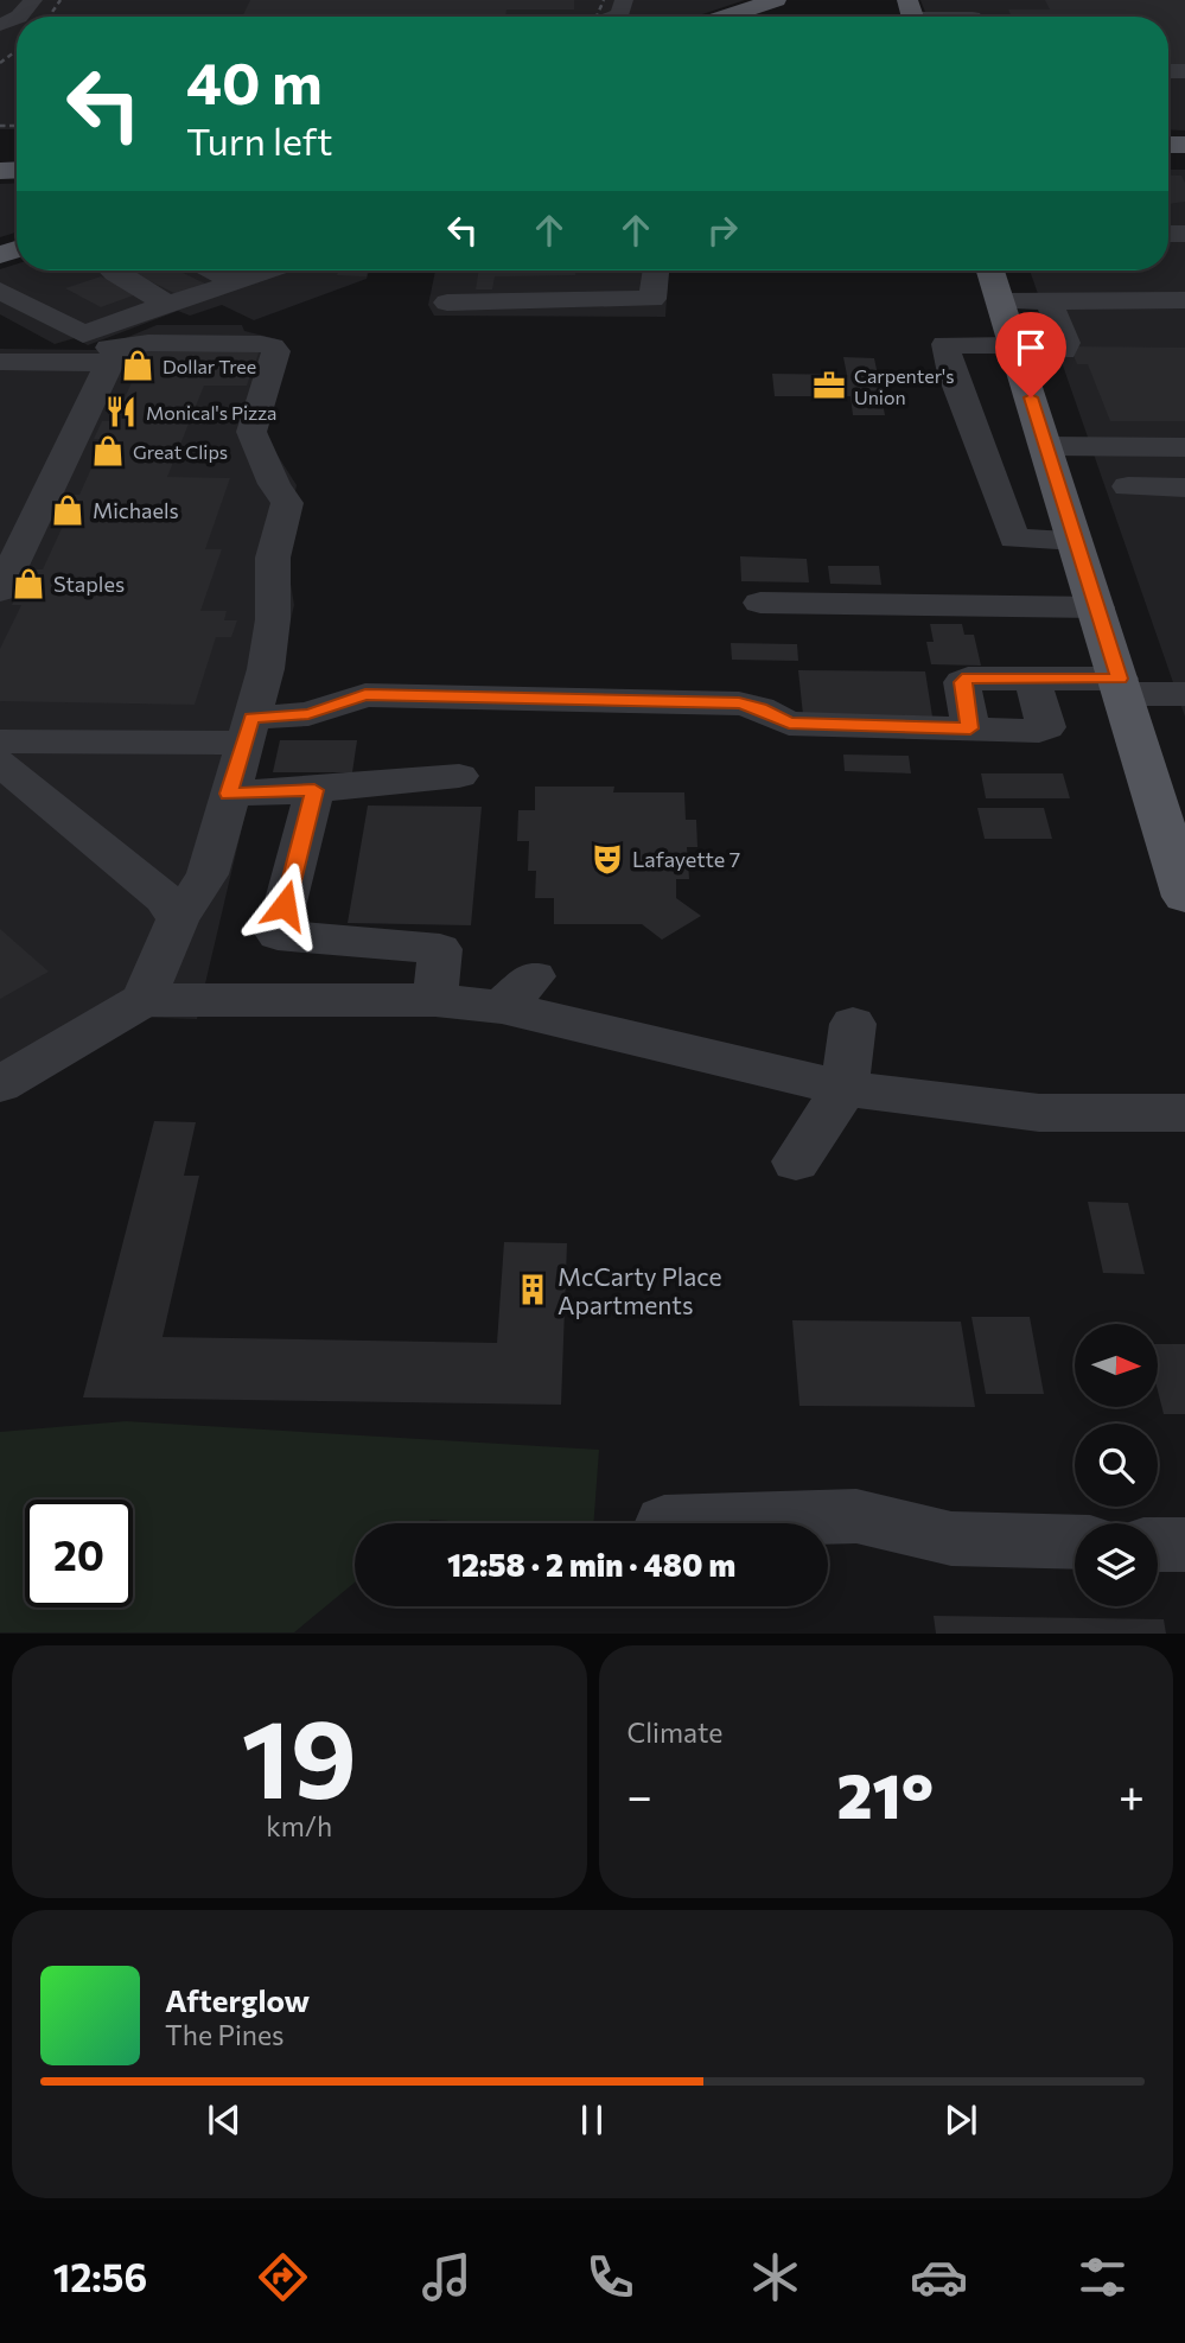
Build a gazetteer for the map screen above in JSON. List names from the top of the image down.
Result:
{
  "places": {
    "shop": [
      "Dollar Tree",
      "Great Clips",
      "Michaels",
      "Staples"
    ],
    "office": ["Carpenter's Union"],
    "restaurant": ["Monical's Pizza"],
    "theatre": ["Lafayette 7"],
    "building": ["McCarty Place Apartments"]
  },
  "north": "right",
  "page": {
    "turn": ["40 m", "Turn left"],
    "limit": "20",
    "trip": "12:58 · 2 min · 480 m",
    "tile": [
      ["19", "km/h"],
      "Climate"
    ],
    "heat": ["−", "21°", "+"],
    "song": ["Afterglow", "The Pines"],
    "tabs": "12:56"
  }
}
